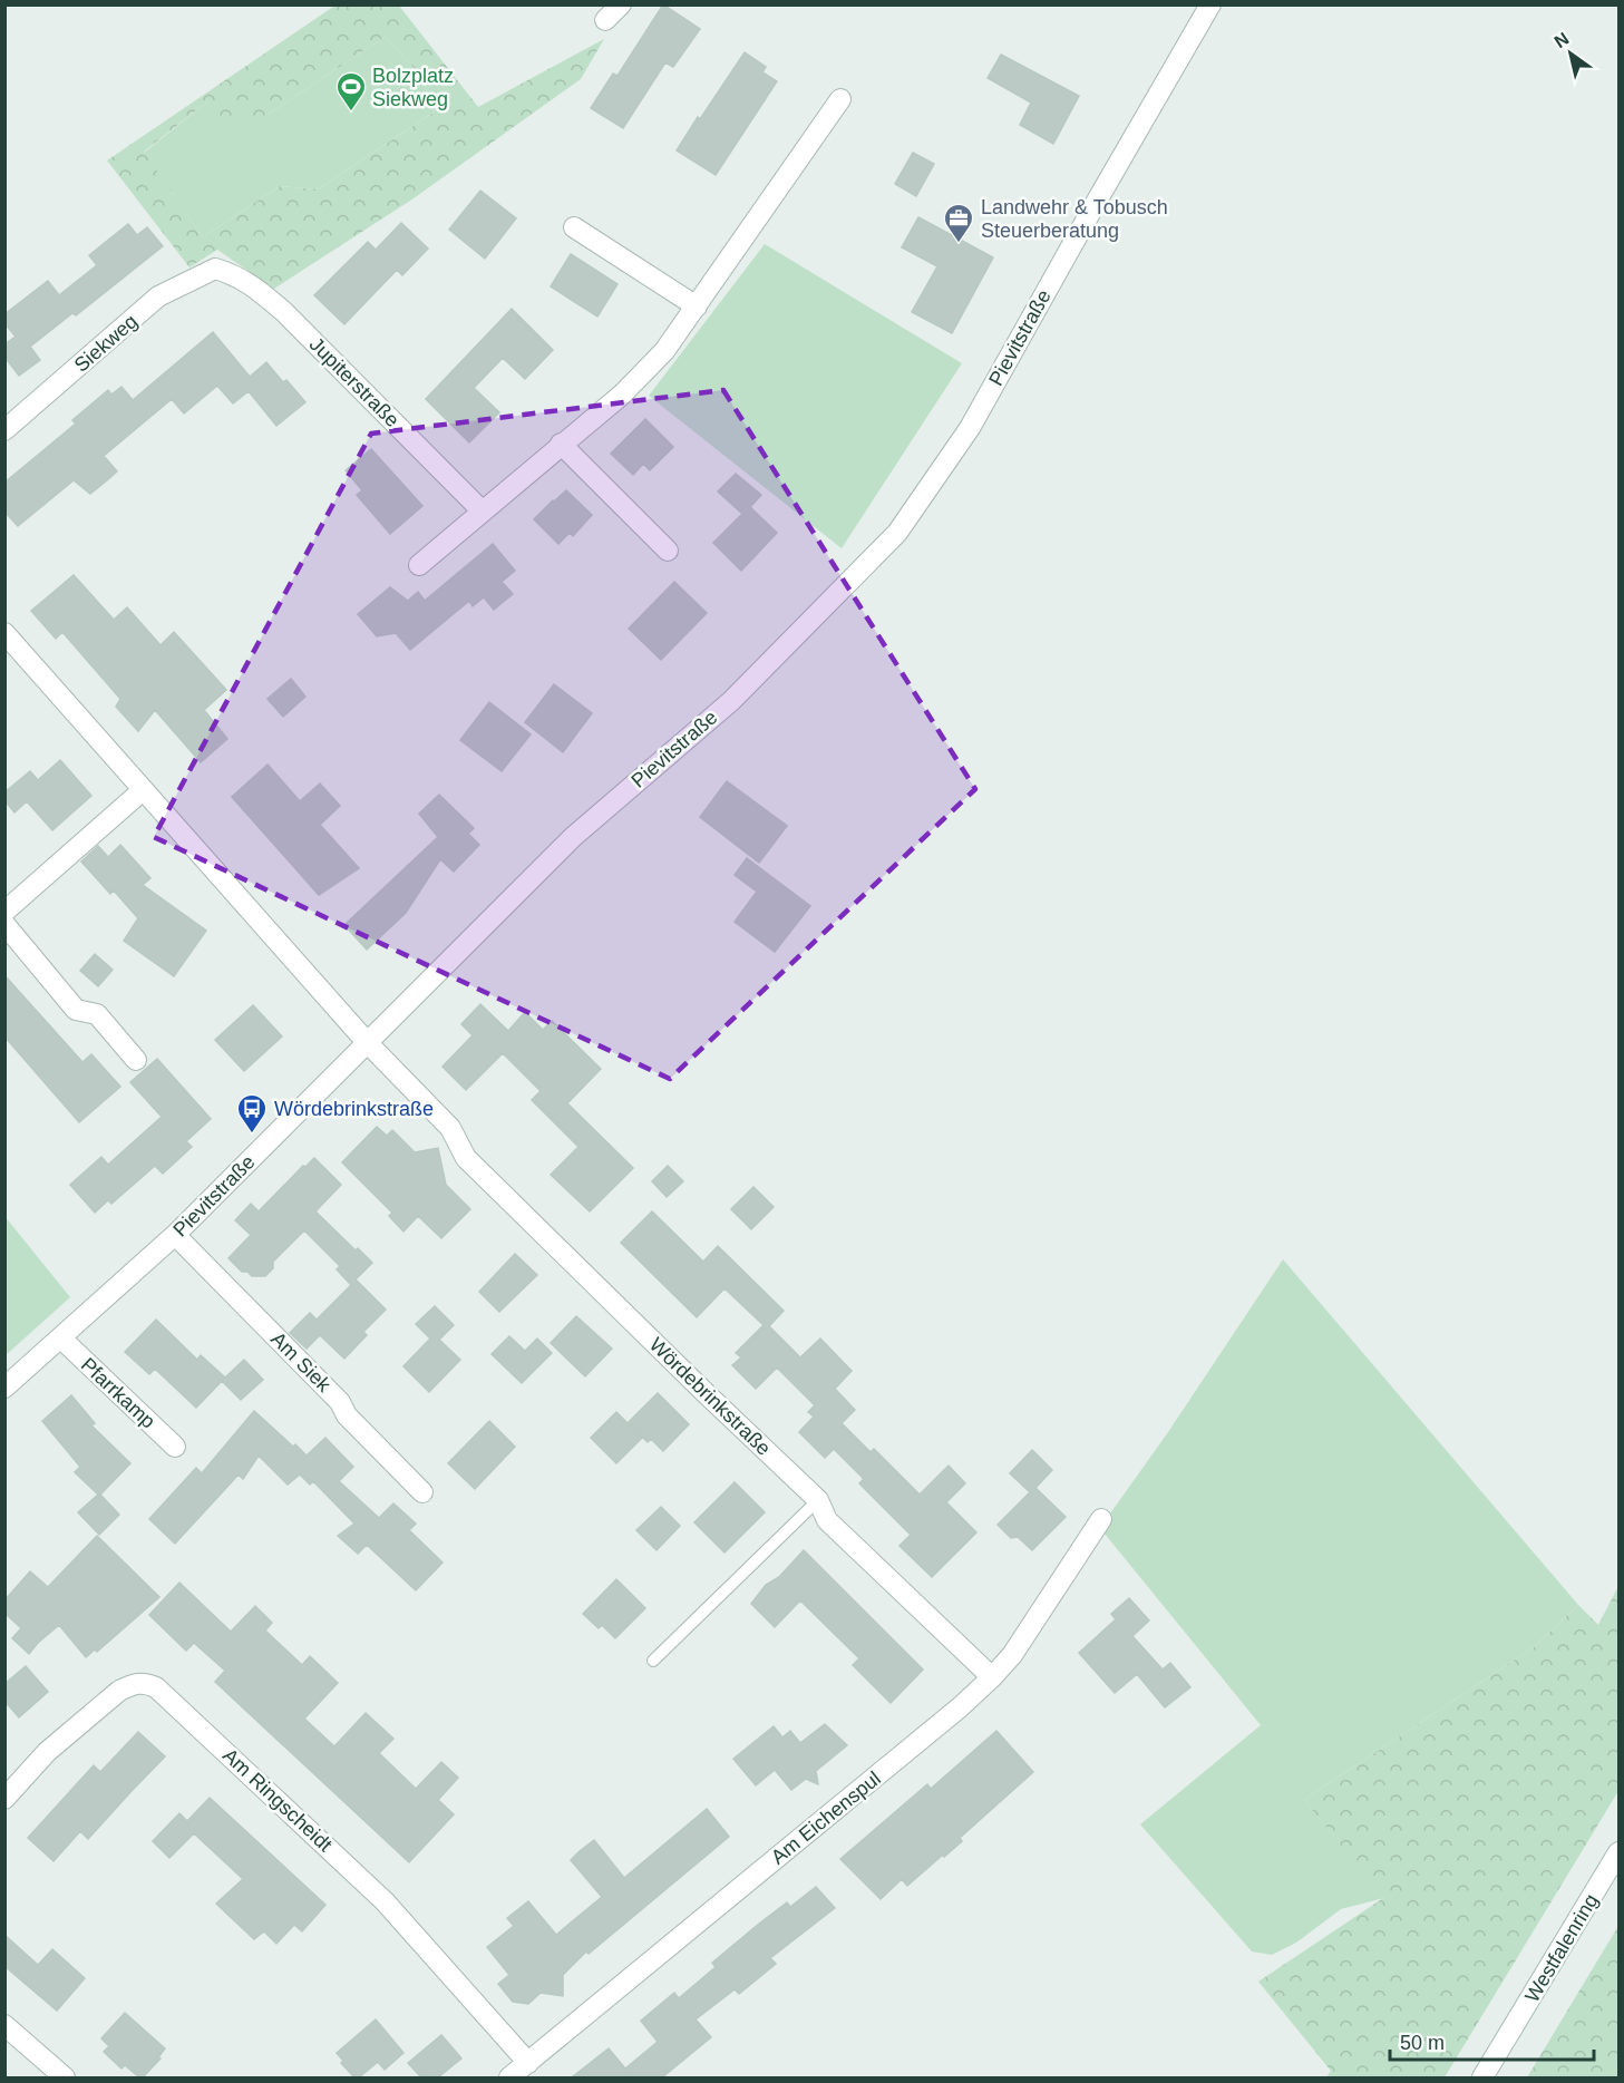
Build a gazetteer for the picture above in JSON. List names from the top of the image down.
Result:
{
  "streets": {
    "street": [
      "Pievitstraße",
      "Siekweg",
      "Jupiterstraße",
      "Am Siek",
      "Pfarrkamp",
      "Wördebrinkstraße",
      "Am Ringscheidt",
      "Am Eichenspul",
      "Westfalenring"
    ]
  },
  "crossings": [
    ["Pievitstraße", "Am Siek"],
    ["Pievitstraße", "Pfarrkamp"],
    ["Pievitstraße", "Wördebrinkstraße"],
    ["Siekweg", "Jupiterstraße"],
    ["Wördebrinkstraße", "Am Eichenspul"],
    ["Am Ringscheidt", "Am Eichenspul"]
  ],
  "places": {
    "sports": ["Bolzplatz Siekweg"],
    "office": ["Landwehr & Tobusch Steuerberatung"],
    "bus stop": ["Wördebrinkstraße"]
  },
  "scale_bar": "50 m",
  "north": "top left"
}
